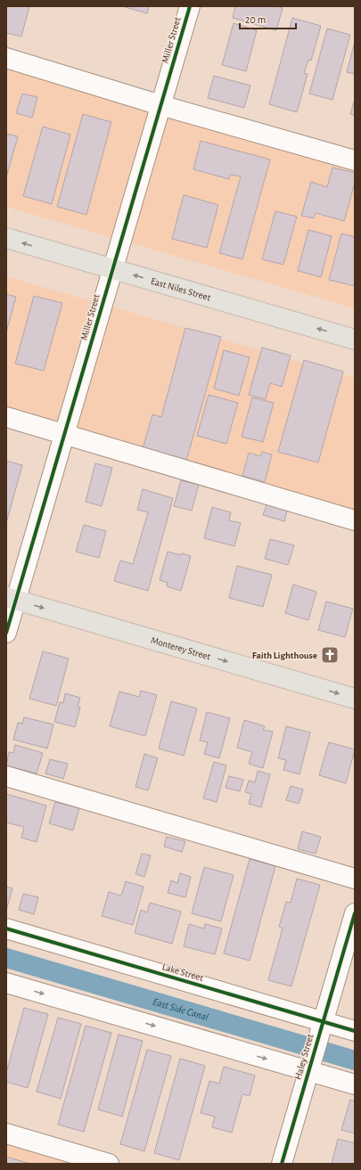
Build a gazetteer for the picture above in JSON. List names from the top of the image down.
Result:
{
  "streets": {
    "main road": ["East Niles Street", "Monterey Street"],
    "street": ["Miller Street", "Lake Street", "Haley Street"]
  },
  "crossings": [
    ["Miller Street", "East Niles Street"],
    ["Miller Street", "Monterey Street"],
    ["Lake Street", "Haley Street"]
  ],
  "one_way": ["East Niles Street", "Monterey Street"],
  "water": ["East Side Canal"],
  "places": {
    "church": ["Faith Lighthouse"]
  },
  "scale_bar": "20 m"
}
